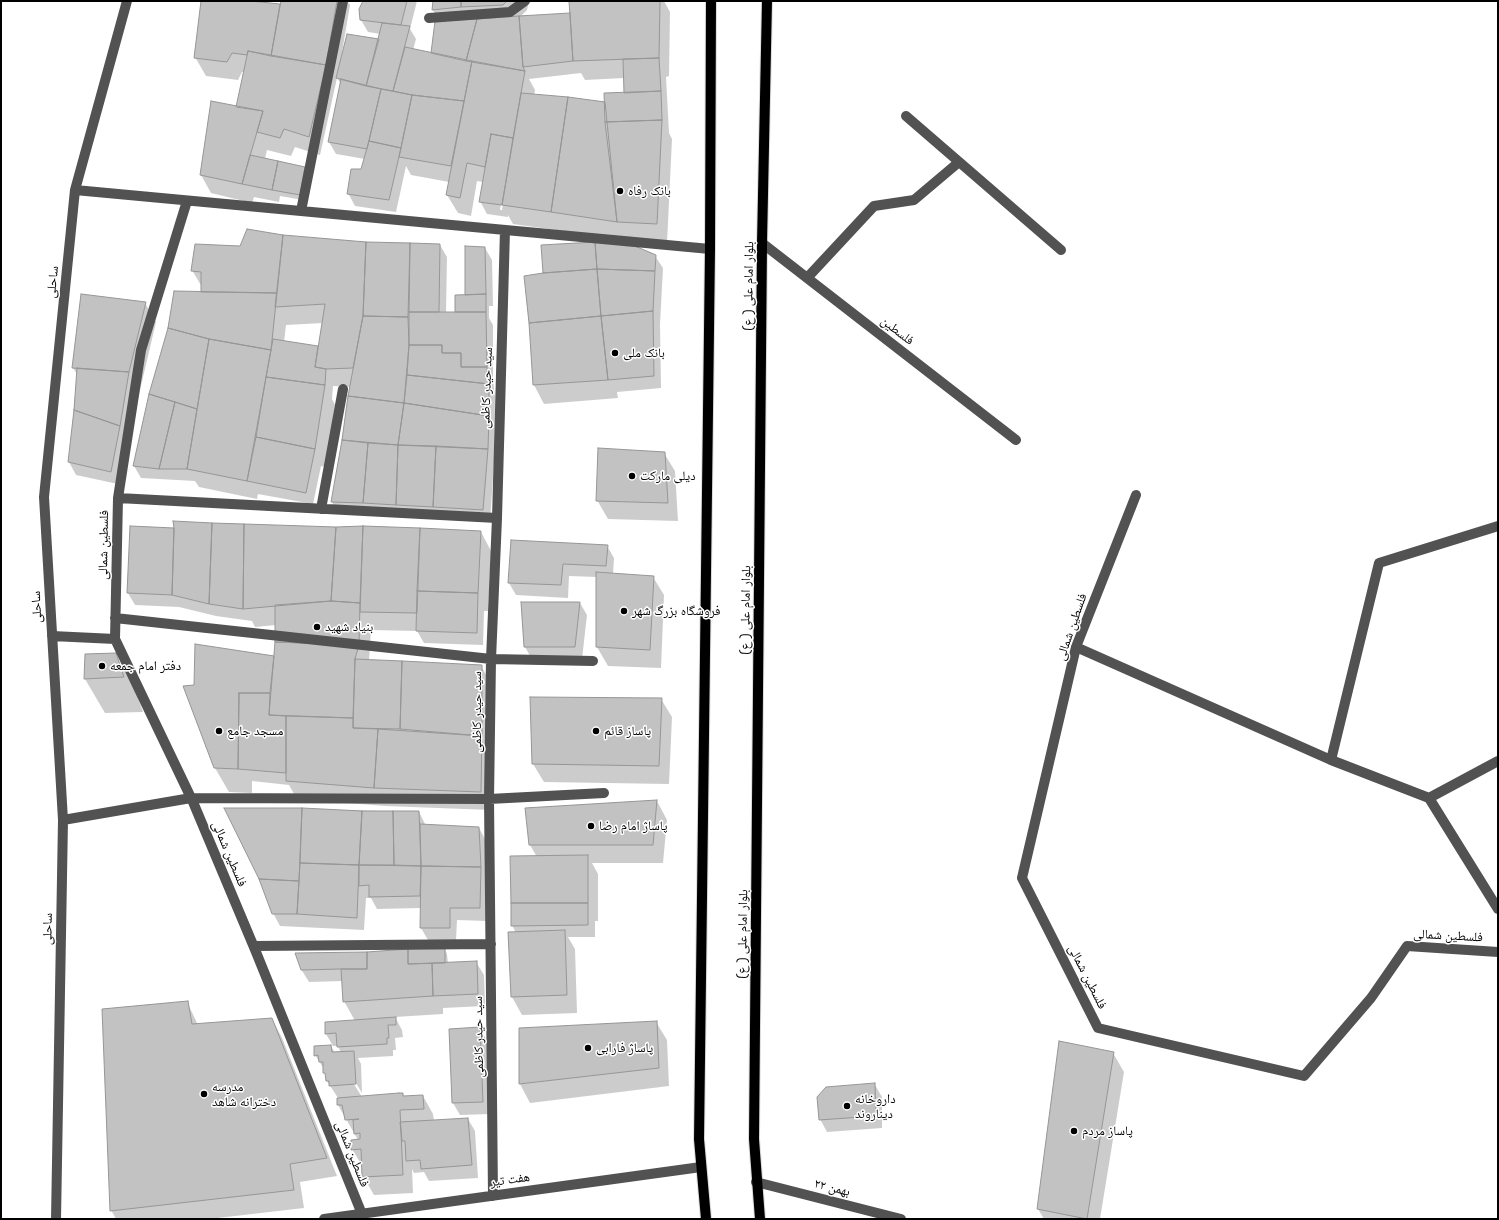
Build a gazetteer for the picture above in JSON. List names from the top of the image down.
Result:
{
  "streets": {
    "main road": ["بلوار امام علی ( ع)"],
    "street": [
      "ساحلی",
      "فلسطین",
      "سید حیدر کاظمی",
      "فلسطین شمالی",
      "هفت تیر",
      "۲۲ بهمن"
    ]
  },
  "crossings": [
    ["بلوار امام علی ( ع)", "فلسطین"],
    ["بلوار امام علی ( ع)", "۲۲ بهمن"],
    ["سید حیدر کاظمی", "هفت تیر"],
    ["فلسطین شمالی", "هفت تیر"]
  ],
  "places": [
    "بانک رفاه",
    "بانک ملی",
    "دیلی مارکت",
    "فروشگاه بزرگ شهر",
    "بنیاد شهید",
    "دفتر امام جمعه",
    "مسجد جامع",
    "پاساز قائم",
    "پاساژ امام رضا",
    "پاساژ فارابی",
    "مدرسه دخترانه شاهد",
    "داروخانه دیناروند",
    "پاساز مردم"
  ]
}
